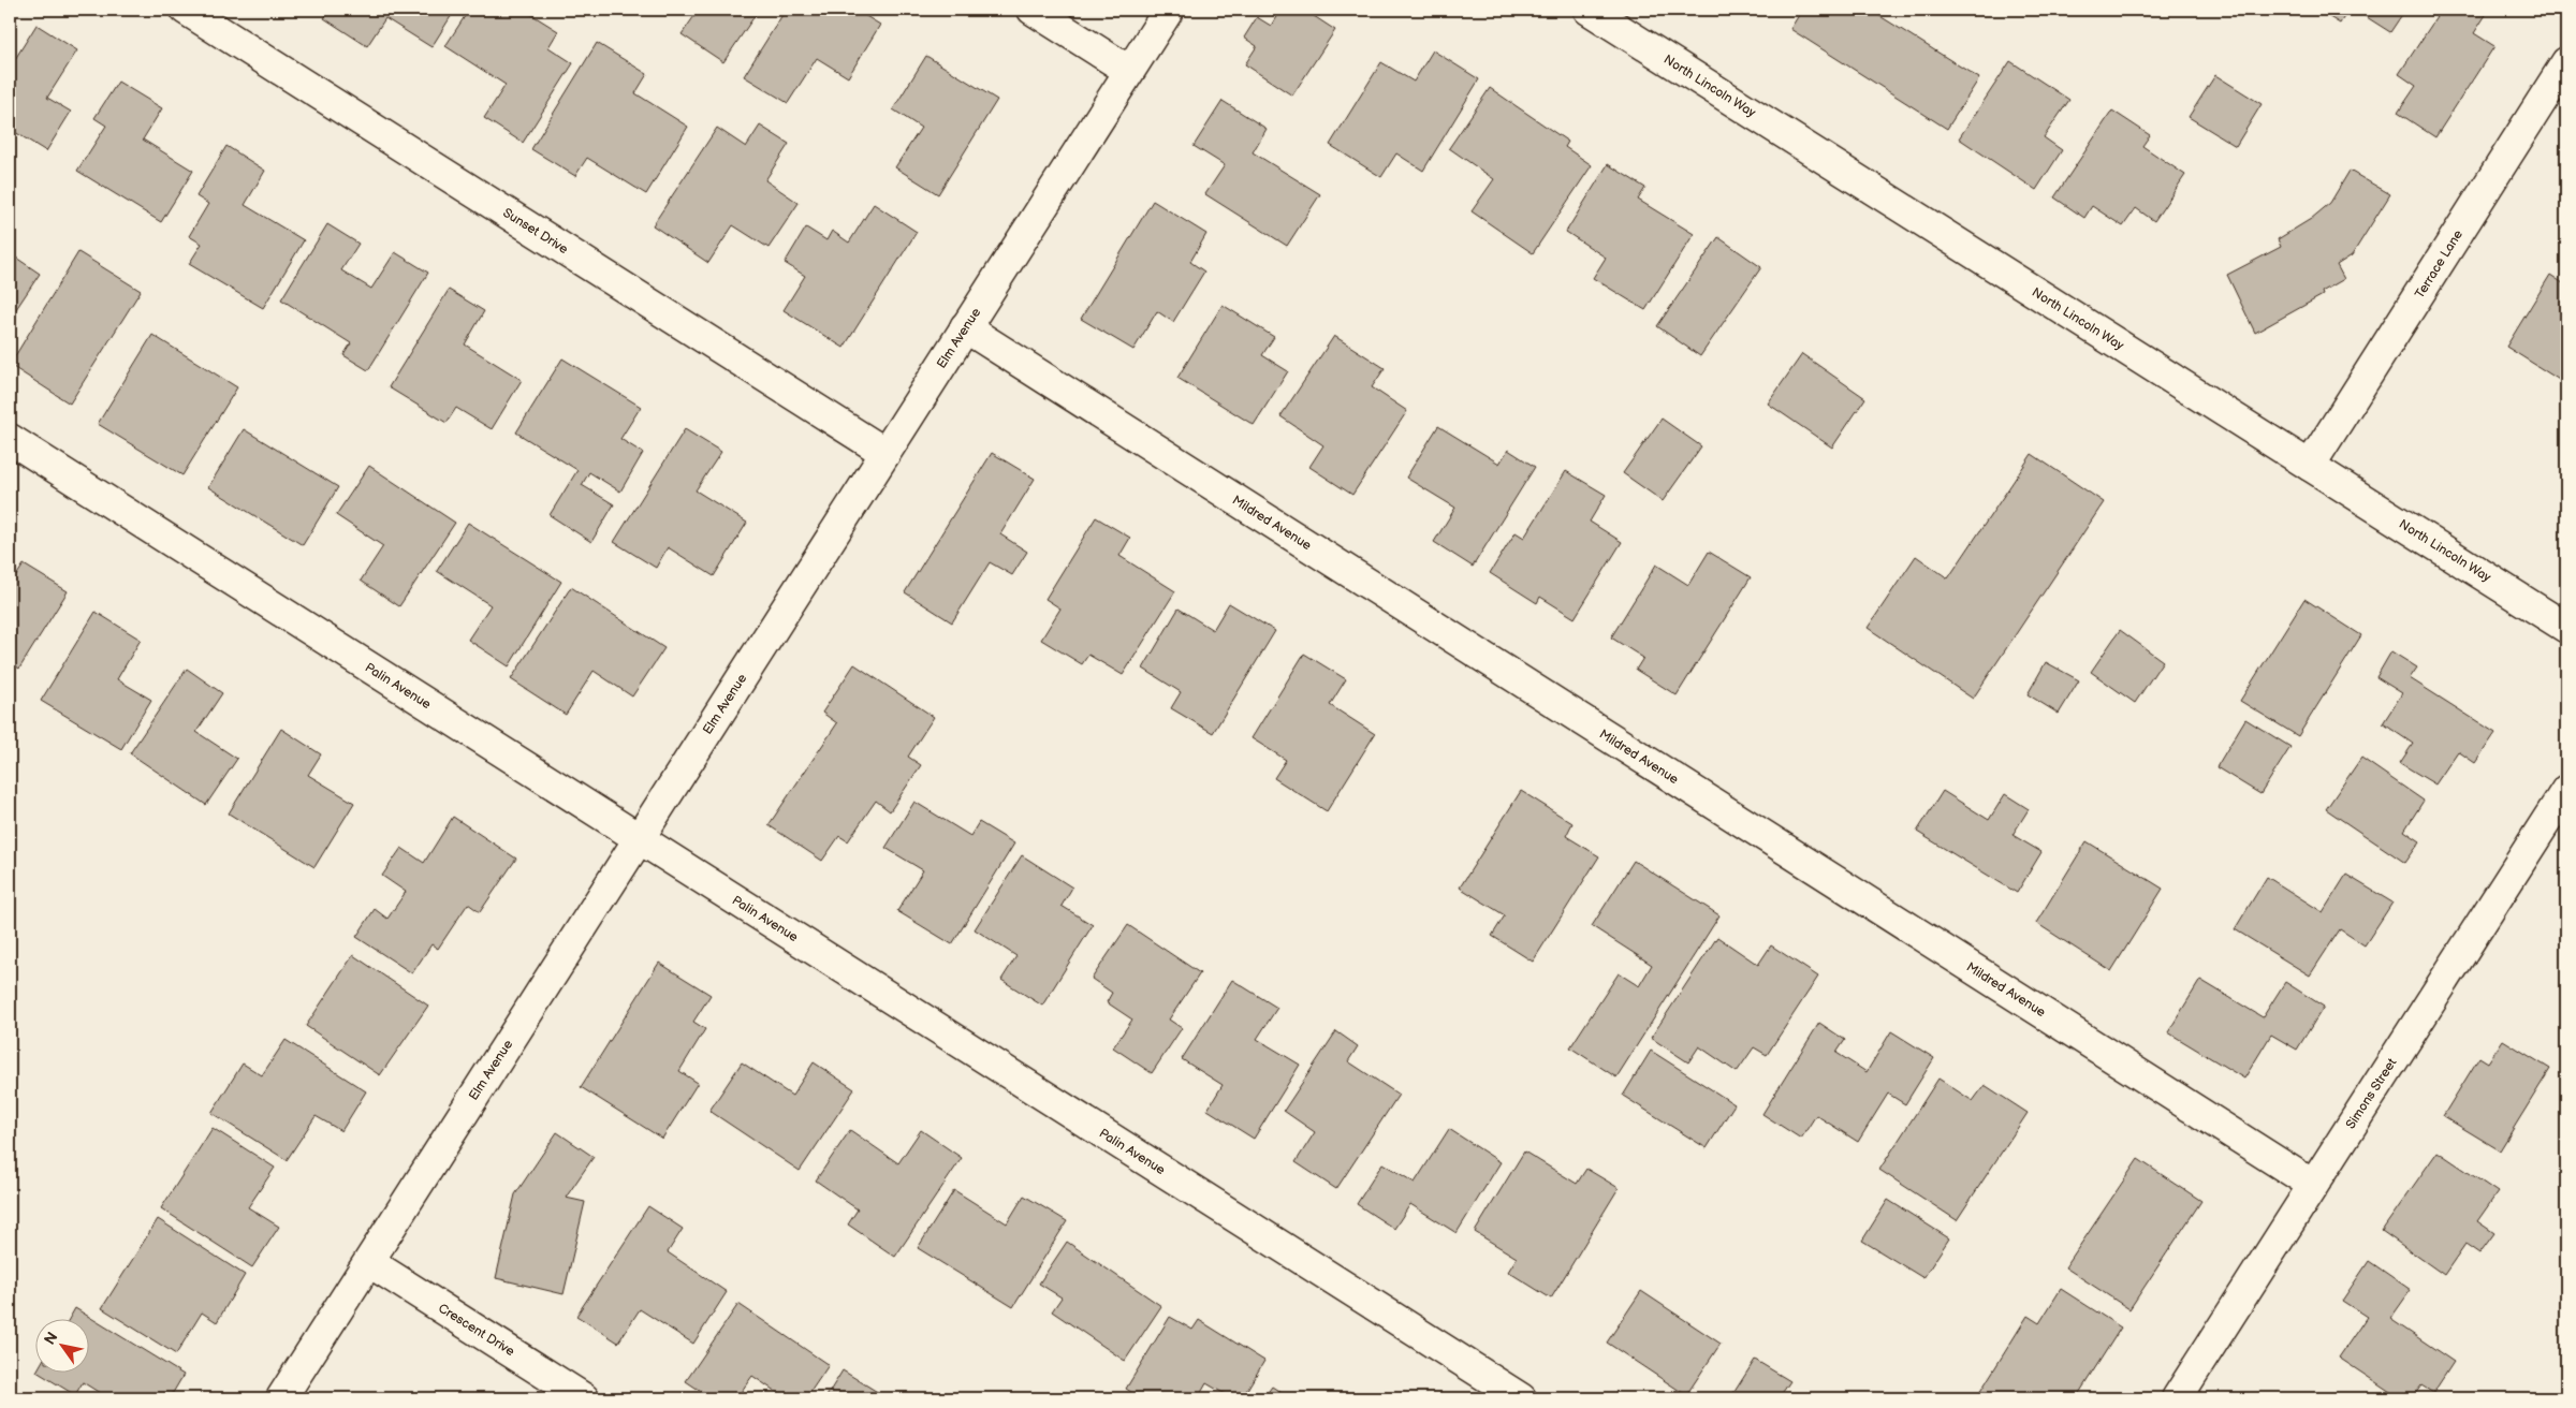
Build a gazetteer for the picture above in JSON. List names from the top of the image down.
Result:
{
  "streets": {
    "street": [
      "North Lincoln Way",
      "Sunset Drive",
      "Terrace Lane",
      "Elm Avenue",
      "Mildred Avenue",
      "Palin Avenue",
      "Simons Street",
      "Crescent Drive"
    ]
  },
  "crossings": [
    ["North Lincoln Way", "Terrace Lane"],
    ["Sunset Drive", "Elm Avenue"],
    ["Elm Avenue", "Mildred Avenue"],
    ["Elm Avenue", "Palin Avenue"],
    ["Elm Avenue", "Crescent Drive"],
    ["Mildred Avenue", "Simons Street"]
  ],
  "north": "top left"
}
